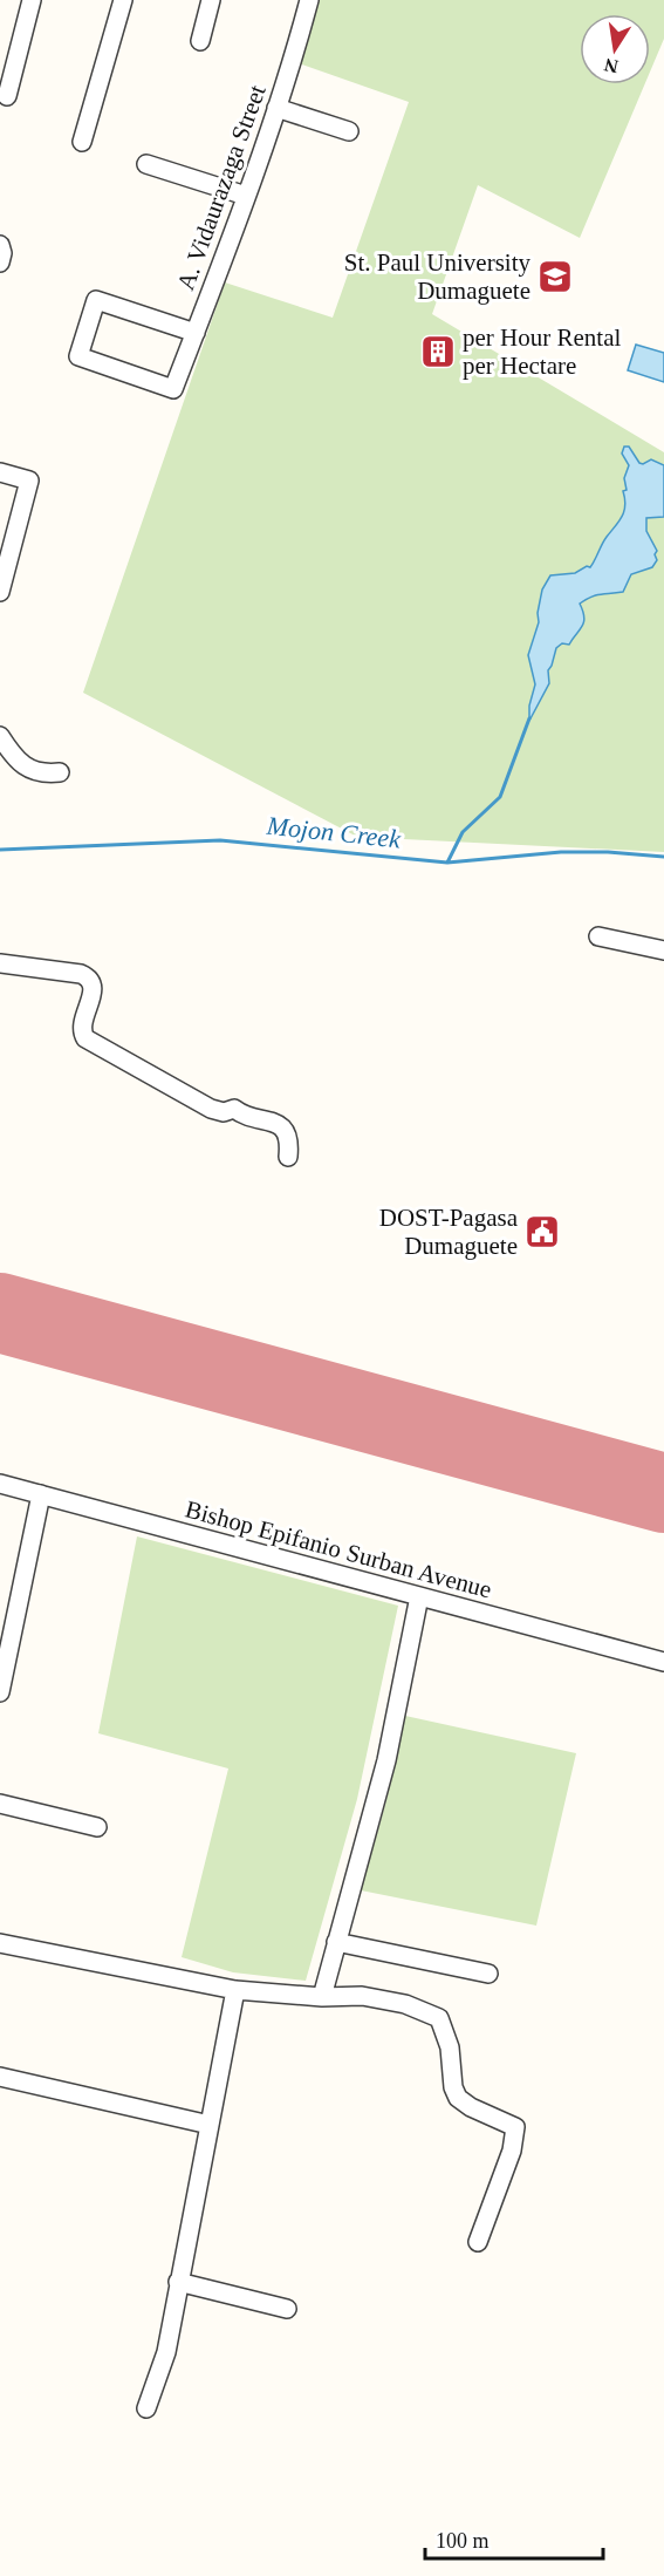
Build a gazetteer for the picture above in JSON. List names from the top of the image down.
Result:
{
  "streets": {
    "street": ["A. Vidaurazaga Street", "Bishop Epifanio Surban Avenue"]
  },
  "water": ["Mojon Creek"],
  "places": {
    "school or university": ["St. Paul University Dumaguete"],
    "building": ["per Hour Rental per Hectare"],
    "public building": ["DOST-Pagasa Dumaguete"]
  },
  "scale_bar": "100 m",
  "north": "bottom"
}
